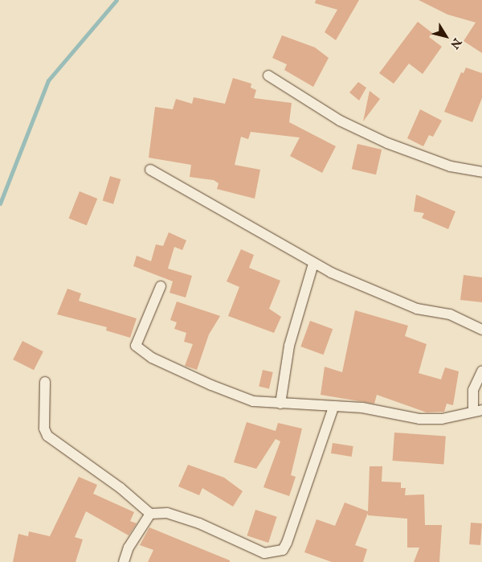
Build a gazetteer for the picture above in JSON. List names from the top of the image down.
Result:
{
  "north": "bottom right"
}
